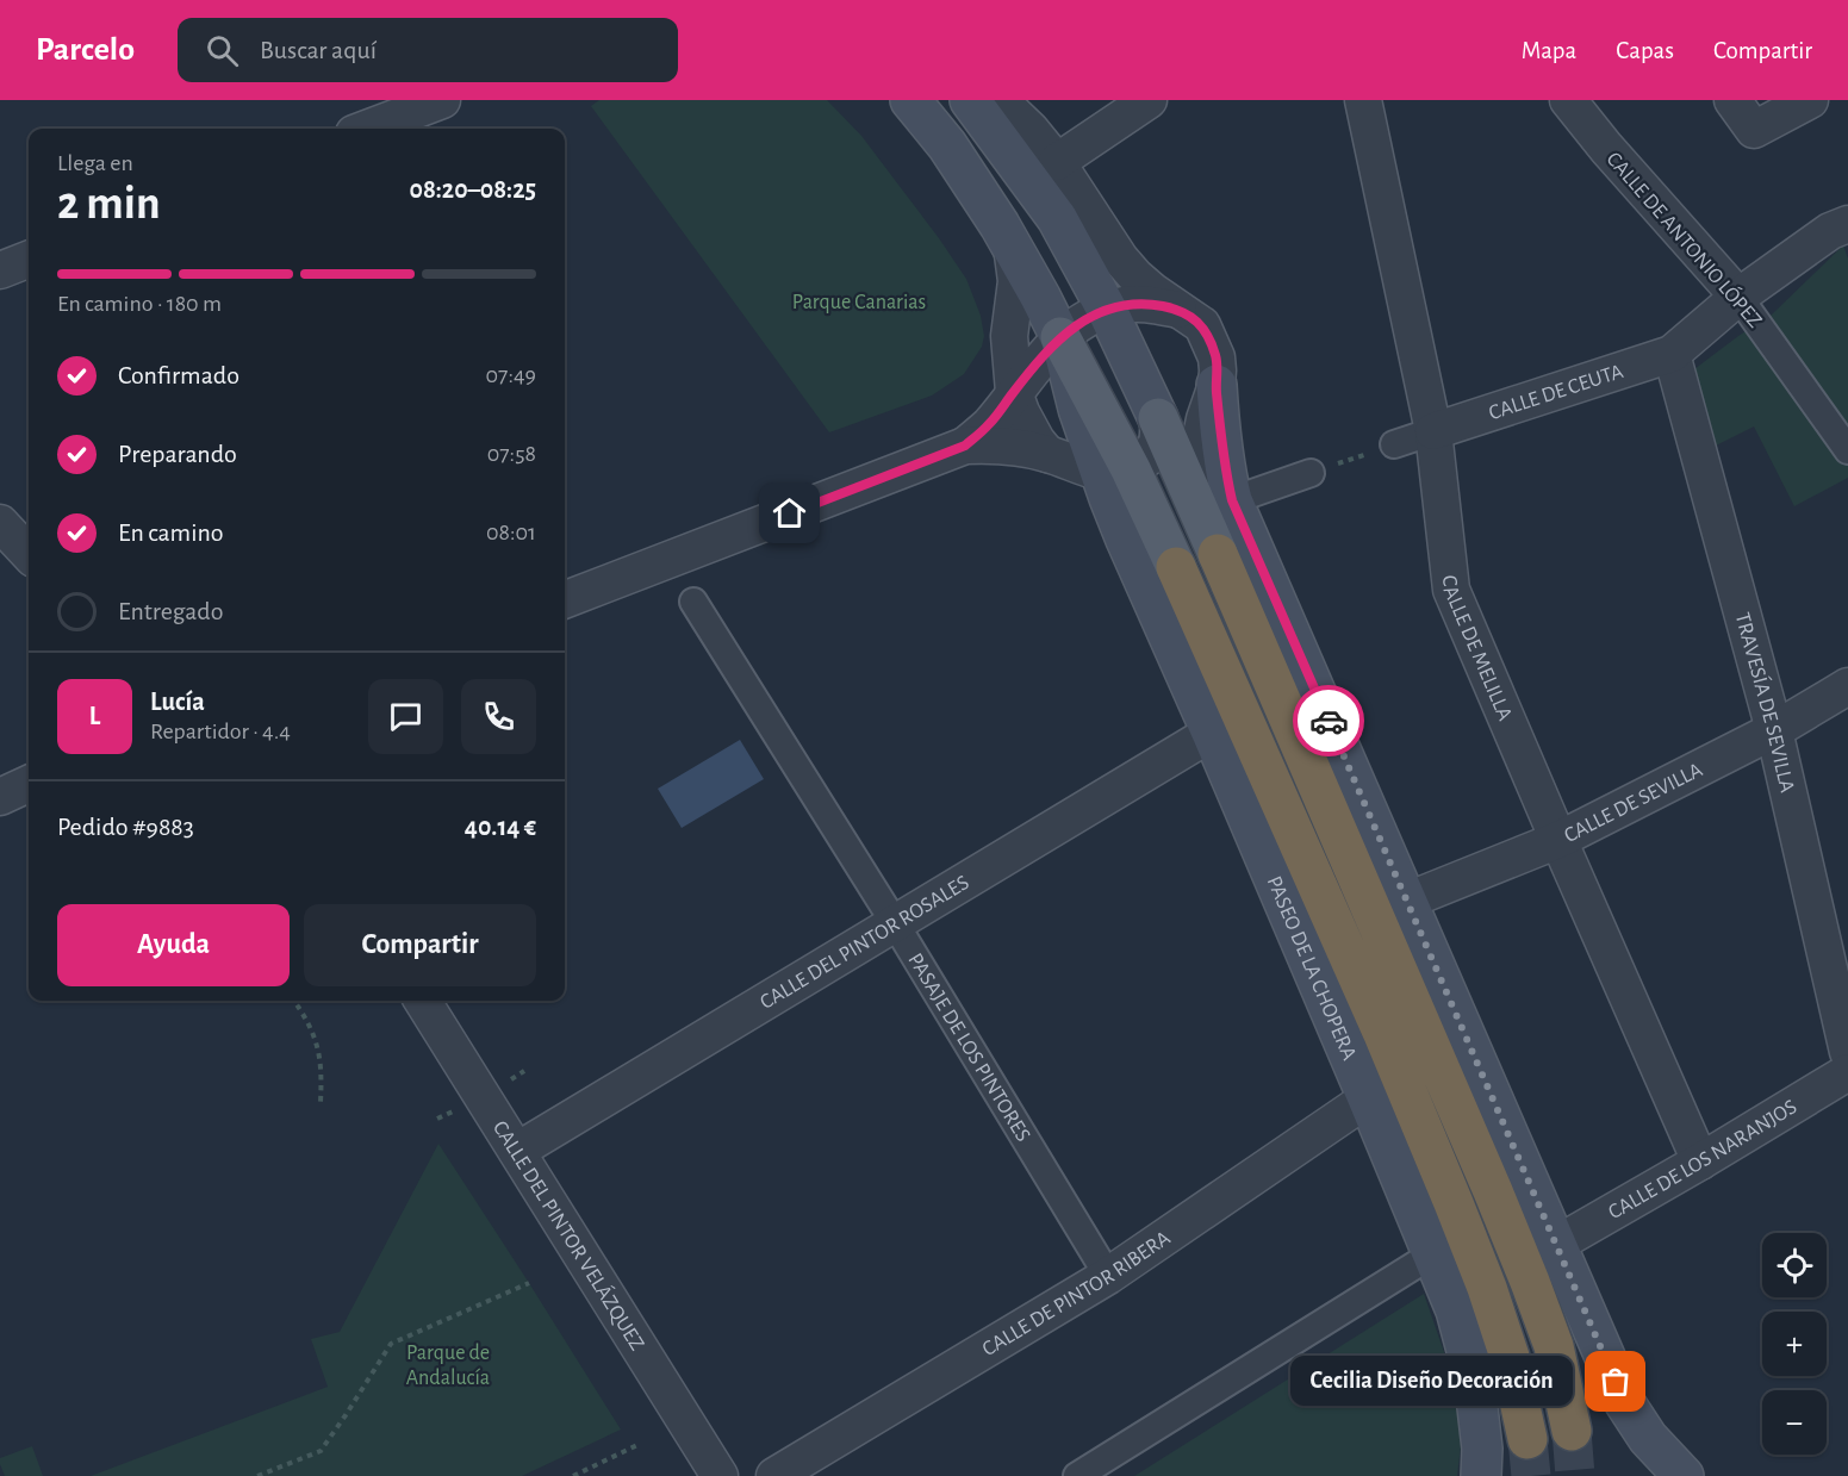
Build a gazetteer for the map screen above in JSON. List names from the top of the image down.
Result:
{
  "streets": {
    "main road": ["PASEO DE LA CHOPERA"],
    "street": [
      "CALLE DE ANTONIO LÓPEZ",
      "CALLE DE CEUTA",
      "CALLE DE MELILLA",
      "TRAVESÍA DE SEVILLA",
      "CALLE DE SEVILLA",
      "CALLE DEL PINTOR ROSALES",
      "PASAJE DE LOS PINTORES",
      "CALLE DE LOS NARANJOS",
      "CALLE DEL PINTOR VELÁZQUEZ",
      "CALLE DE PINTOR RIBERA"
    ]
  },
  "crossings": [
    ["CALLE DE ANTONIO LÓPEZ", "CALLE DE CEUTA"],
    ["CALLE DE CEUTA", "CALLE DE MELILLA"],
    ["CALLE DE CEUTA", "TRAVESÍA DE SEVILLA"],
    ["CALLE DE MELILLA", "CALLE DE SEVILLA"],
    ["CALLE DE MELILLA", "CALLE DE LOS NARANJOS"],
    ["TRAVESÍA DE SEVILLA", "CALLE DE SEVILLA"],
    ["CALLE DEL PINTOR ROSALES", "PASEO DE LA CHOPERA"],
    ["CALLE DEL PINTOR ROSALES", "PASAJE DE LOS PINTORES"],
    ["CALLE DEL PINTOR ROSALES", "CALLE DEL PINTOR VELÁZQUEZ"],
    ["PASEO DE LA CHOPERA", "CALLE DE PINTOR RIBERA"],
    ["PASAJE DE LOS PINTORES", "CALLE DE PINTOR RIBERA"]
  ],
  "parks": ["Parque Canarias", "Parque de Andalucía"],
  "places": ["Cecilia Diseño Decoración"],
  "page": {
    "header": "Parcelo",
    "search": "Buscar aquí",
    "nav": ["Mapa", "Capas", "Compartir"],
    "heading": ["2 min", "Llega en", "08:20–08:25"],
    "panel": [
      "Lucía",
      "Repartidor · 4.4",
      "Pedido #9883",
      "40.14 €"
    ],
    "bar": "En camino · 180 m",
    "list": [
      ["Confirmado", "07:49"],
      ["Preparando", "07:58"],
      ["En camino", "08:01"],
      "Entregado"
    ],
    "round": "L",
    "buttons": ["Ayuda", "Compartir"],
    "map_buttons": ["+", "−"],
    "bubble": "Cecilia Diseño Decoración"
  }
}
